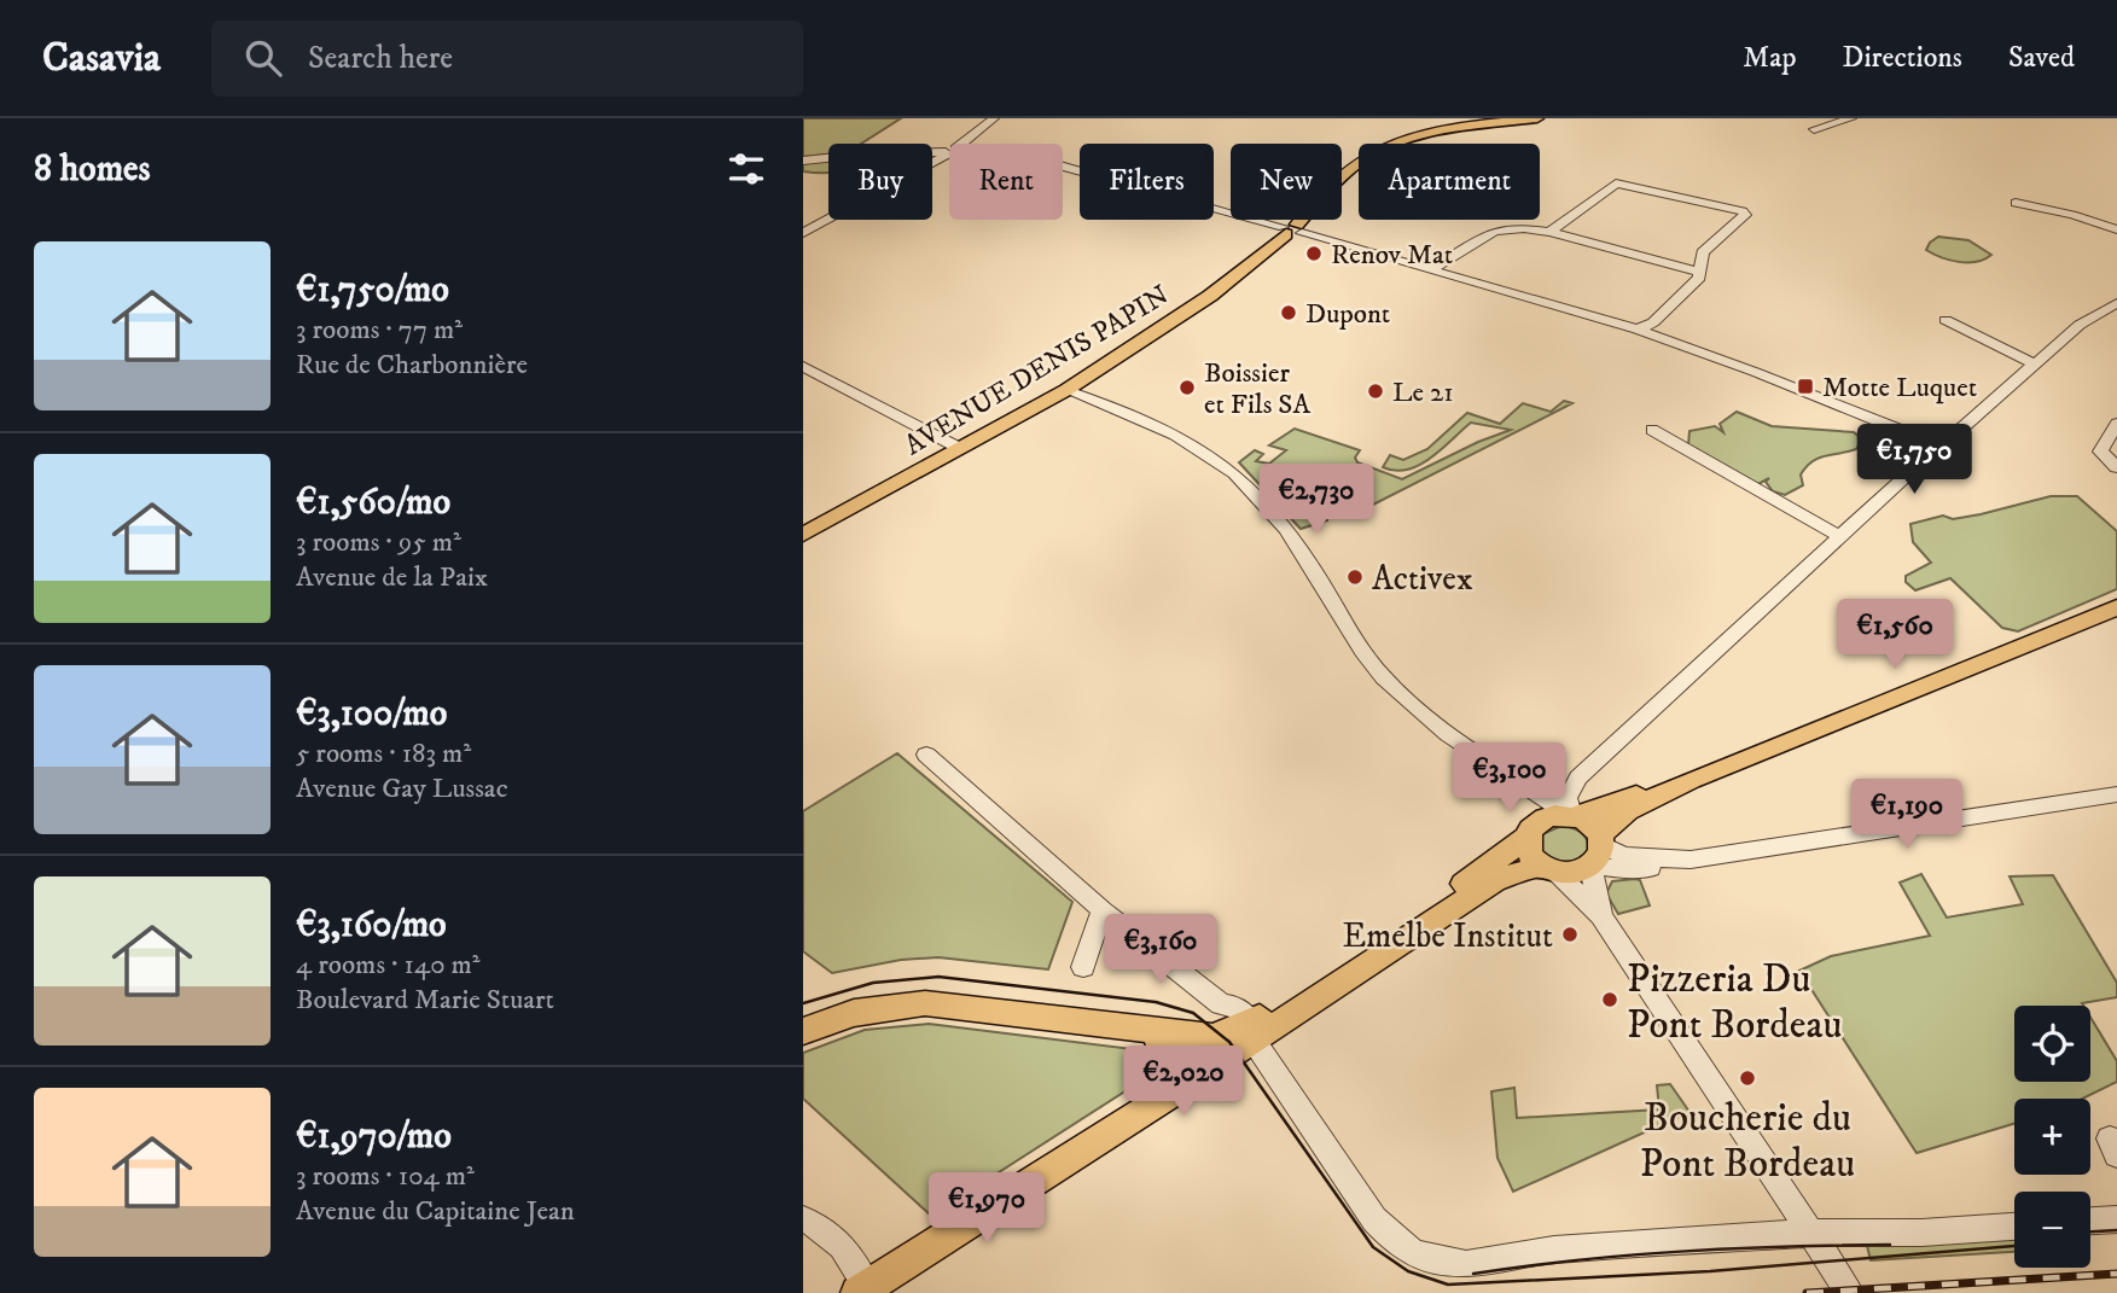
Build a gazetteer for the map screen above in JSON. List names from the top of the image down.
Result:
{
  "streets": {
    "main road": ["AVENUE DENIS PAPIN"]
  },
  "places": {
    "other": [
      "Renov Mat",
      "Dupont",
      "Boissier et Fils SA",
      "Le 21",
      "Activex",
      "Emelbe Institut",
      "Pizzeria Du Pont Bordeau",
      "Boucherie du Pont Bordeau"
    ],
    "transit": ["Motte Luquet"]
  },
  "page": {
    "header": "Casavia",
    "search": "Search here",
    "nav": ["Map", "Directions", "Saved"],
    "heading": "8 homes",
    "chip": [
      "Buy",
      "Rent",
      "Filters",
      "New",
      "Apartment"
    ],
    "list": [
      {
        "name": "€1,750/mo",
        "note": "3 rooms · 77 m² · Rue de Charbonnière"
      },
      {
        "name": "€1,560/mo",
        "note": "3 rooms · 95 m² · Avenue de la Paix"
      },
      {
        "name": "€3,100/mo",
        "note": "5 rooms · 183 m² · Avenue Gay Lussac"
      },
      {
        "name": "€3,160/mo",
        "note": "4 rooms · 140 m² · Boulevard Marie Stuart"
      },
      {
        "name": "€1,970/mo",
        "note": "3 rooms · 104 m² · Avenue du Capitaine Jean"
      }
    ],
    "price": [
      "€1,750",
      "€2,730",
      "€1,560",
      "€3,100",
      "€1,190",
      "€3,160",
      "€2,020",
      "€1,970"
    ],
    "map_buttons": ["+", "−"]
  }
}
